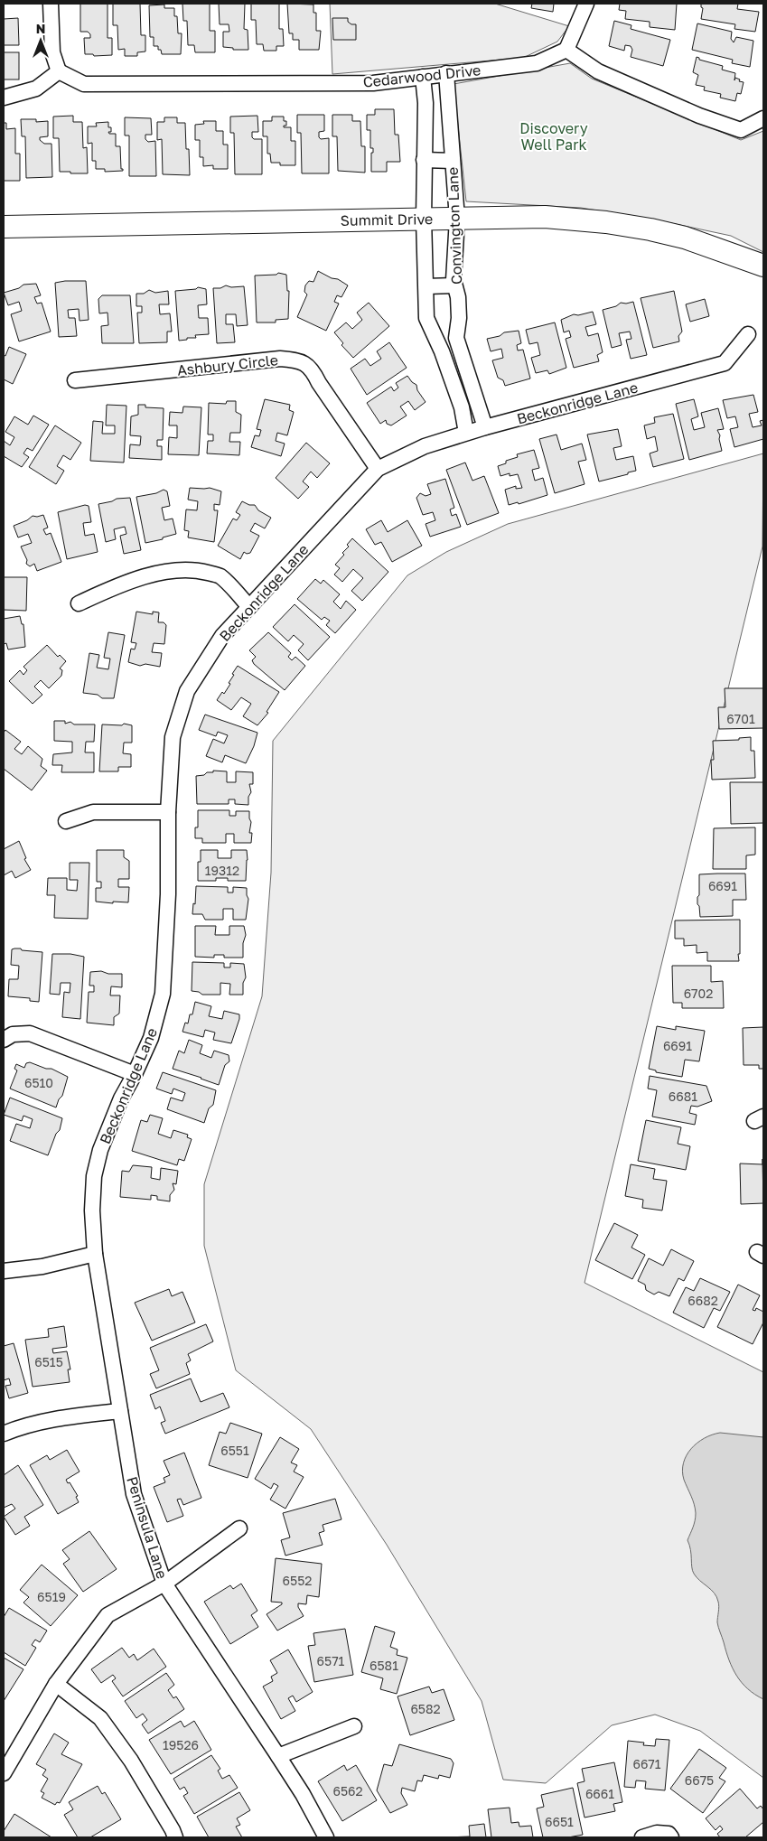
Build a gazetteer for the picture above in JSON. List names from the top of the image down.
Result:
{
  "streets": {
    "street": [
      "Cedarwood Drive",
      "Summit Drive",
      "Convington Lane",
      "Ashbury Circle",
      "Beckonridge Lane",
      "Peninsula Lane"
    ]
  },
  "crossings": [
    ["Cedarwood Drive", "Convington Lane"],
    ["Summit Drive", "Convington Lane"],
    ["Convington Lane", "Beckonridge Lane"],
    ["Ashbury Circle", "Beckonridge Lane"],
    ["Beckonridge Lane", "Peninsula Lane"]
  ],
  "parks": ["Discovery Well Park"],
  "house_numbers": [
    "6701",
    "19312",
    "6691",
    "6702",
    "6691",
    "6510",
    "6681",
    "6682",
    "6515",
    "6551",
    "6552",
    "6519",
    "6571",
    "6581",
    "6582",
    "19526",
    "6671",
    "6675",
    "6562",
    "6661",
    "6651"
  ],
  "north": "top"
}
